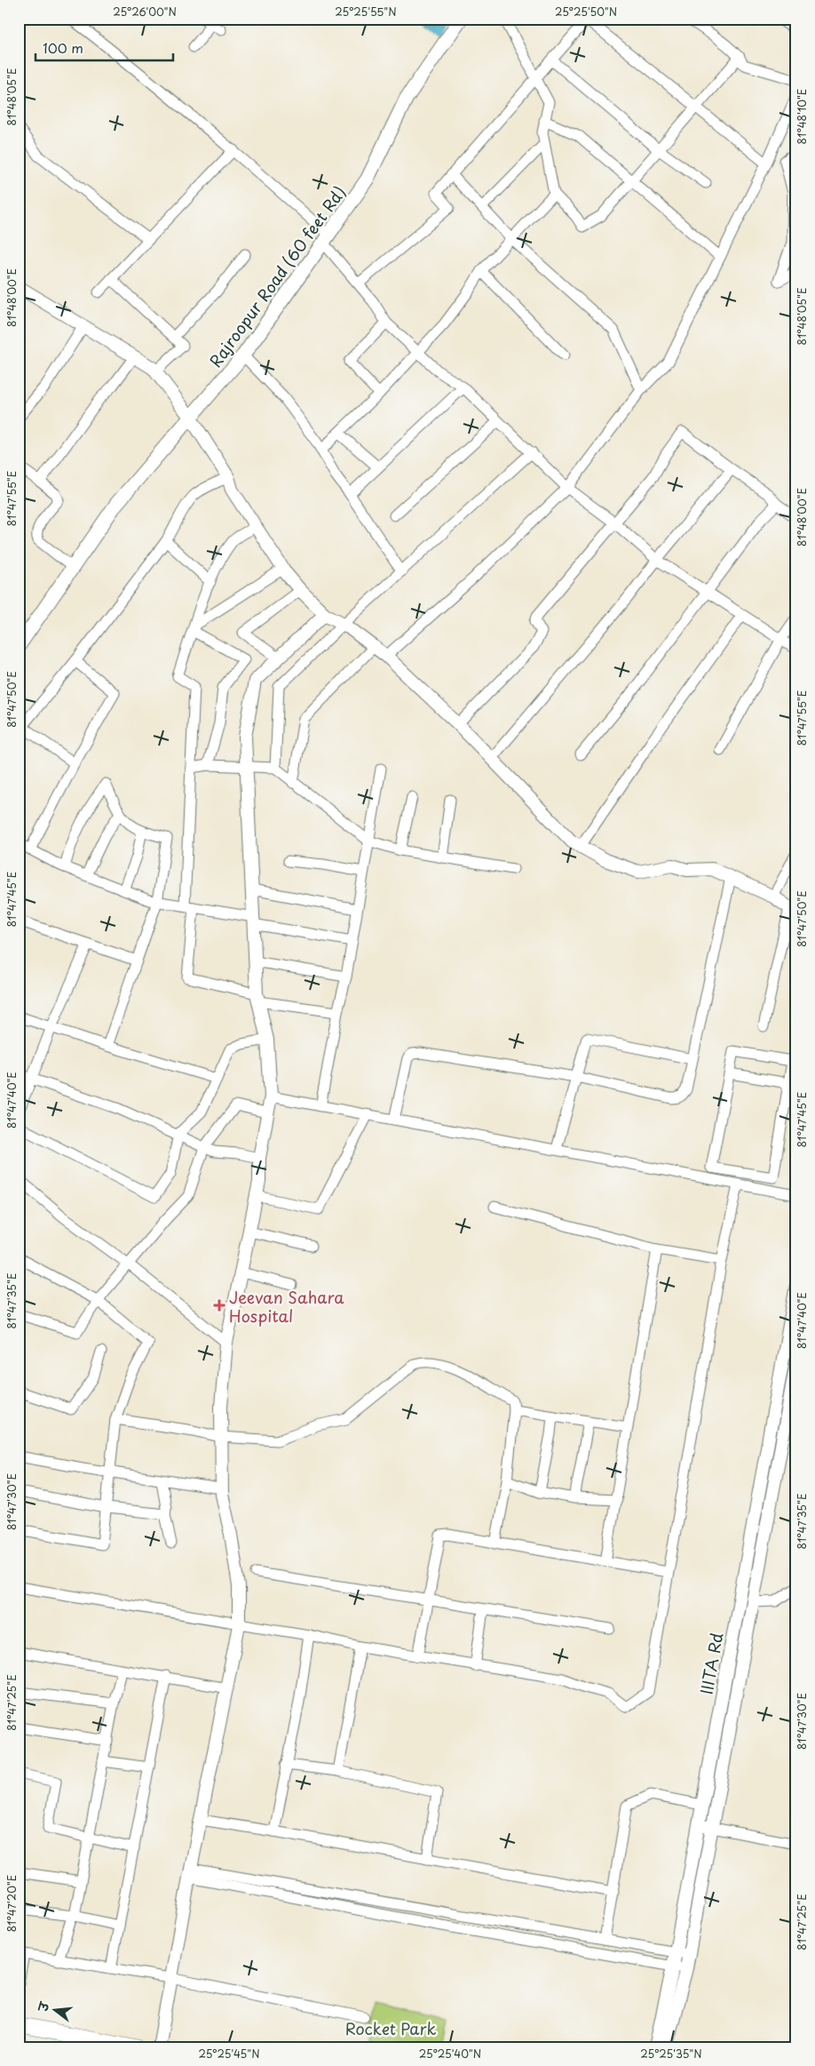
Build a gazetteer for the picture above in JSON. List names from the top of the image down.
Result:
{
  "streets": {
    "main road": ["Rajroopur Road (60 feet Rd)"],
    "street": ["IIITA Rd"]
  },
  "parks": ["Rocket Park"],
  "places": {
    "health": ["Jeevan Sahara Hospital"]
  },
  "scale_bar": "100 m",
  "north": "left",
  "coordinates": [
    "25°26'00\"N",
    "25°25'55\"N",
    "25°25'50\"N",
    "81°48'05\"E",
    "81°48'10\"E",
    "81°48'00\"E",
    "81°47'55\"E",
    "81°47'50\"E",
    "81°47'45\"E",
    "81°47'40\"E",
    "81°47'35\"E",
    "81°47'30\"E",
    "81°47'25\"E",
    "81°47'20\"E",
    "25°25'45\"N",
    "25°25'40\"N",
    "25°25'35\"N"
  ]
}
